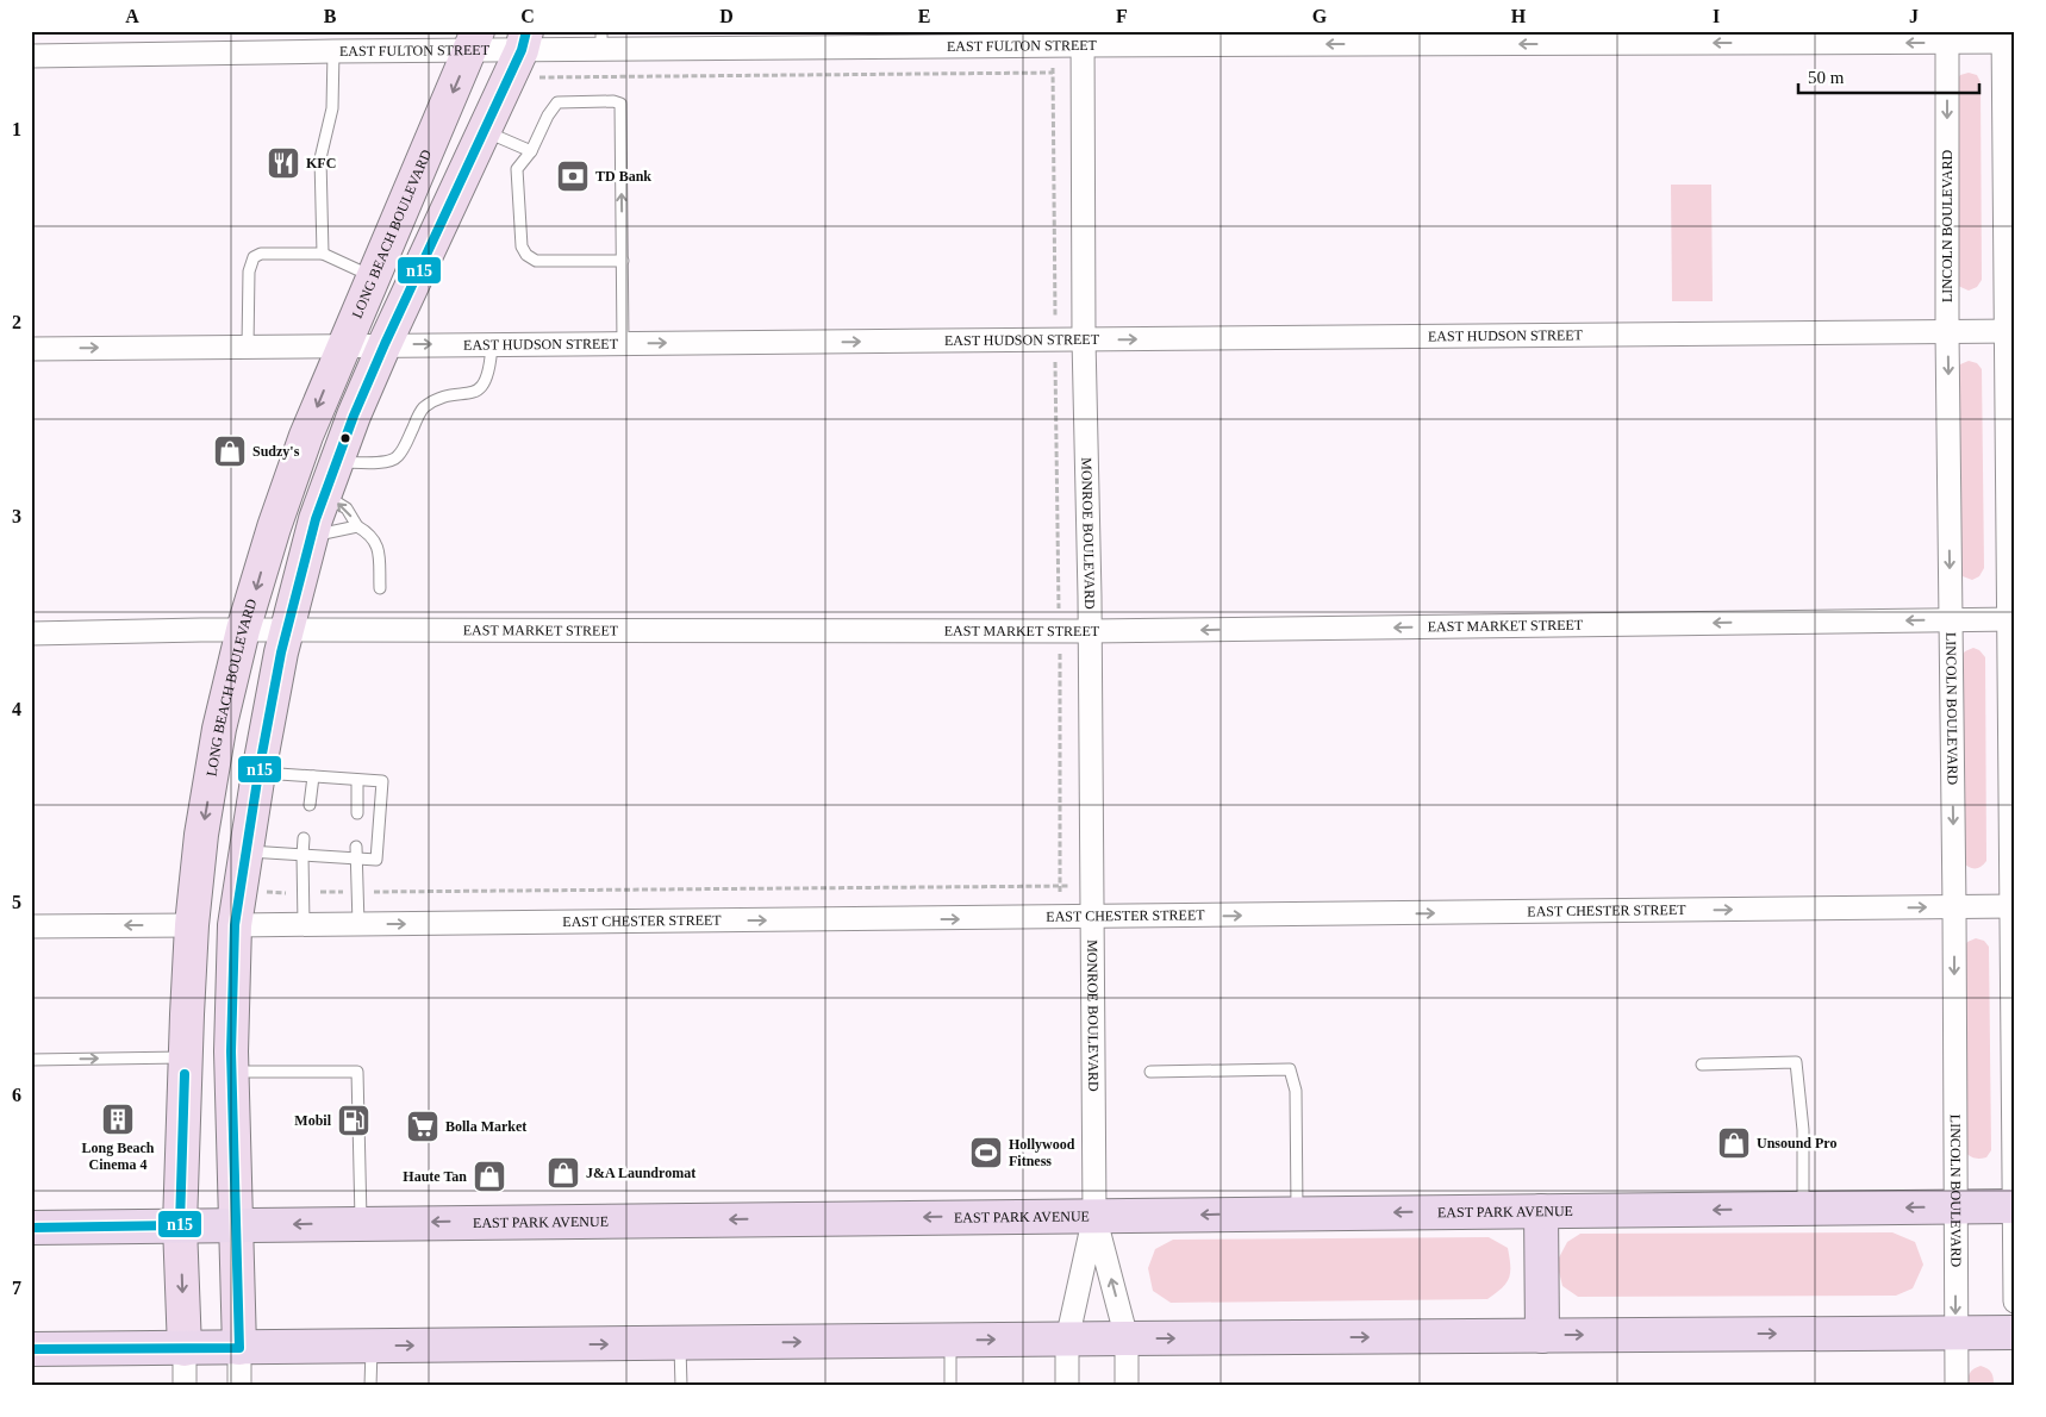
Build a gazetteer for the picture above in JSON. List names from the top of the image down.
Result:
{
  "streets": {
    "highway": ["EAST PARK AVENUE"],
    "main road": ["LONG BEACH BOULEVARD"],
    "street": [
      "EAST FULTON STREET",
      "LINCOLN BOULEVARD",
      "EAST HUDSON STREET",
      "MONROE BOULEVARD",
      "EAST MARKET STREET",
      "EAST CHESTER STREET"
    ]
  },
  "crossings": [
    ["EAST FULTON STREET", "LINCOLN BOULEVARD"],
    ["EAST FULTON STREET", "LONG BEACH BOULEVARD"],
    ["EAST FULTON STREET", "MONROE BOULEVARD"],
    ["LINCOLN BOULEVARD", "EAST HUDSON STREET"],
    ["LINCOLN BOULEVARD", "EAST MARKET STREET"],
    ["LINCOLN BOULEVARD", "EAST CHESTER STREET"],
    ["LINCOLN BOULEVARD", "EAST PARK AVENUE"],
    ["LONG BEACH BOULEVARD", "EAST HUDSON STREET"],
    ["LONG BEACH BOULEVARD", "EAST MARKET STREET"],
    ["LONG BEACH BOULEVARD", "EAST PARK AVENUE"],
    ["EAST HUDSON STREET", "MONROE BOULEVARD"],
    ["MONROE BOULEVARD", "EAST MARKET STREET"],
    ["MONROE BOULEVARD", "EAST CHESTER STREET"],
    ["MONROE BOULEVARD", "EAST PARK AVENUE"]
  ],
  "one_way": [
    "EAST FULTON STREET",
    "EAST HUDSON STREET",
    "EAST MARKET STREET",
    "EAST CHESTER STREET"
  ],
  "places": {
    "restaurant": ["KFC"],
    "bank": ["TD Bank"],
    "shop": [
      "Sudzy's",
      "Unsound Pro",
      "J&A Laundromat",
      "Haute Tan"
    ],
    "building": ["Long Beach Cinema 4"],
    "fuel station": ["Mobil"],
    "supermarket": ["Bolla Market"],
    "sports": ["Hollywood Fitness"]
  },
  "lines": ["transit line n15"],
  "scale_bar": "50 m",
  "grid": {
    "columns": [
      "A",
      "B",
      "C",
      "D",
      "E",
      "F",
      "G",
      "H",
      "I",
      "J"
    ],
    "rows": [
      "1",
      "2",
      "3",
      "4",
      "5",
      "6",
      "7"
    ]
  }
}
